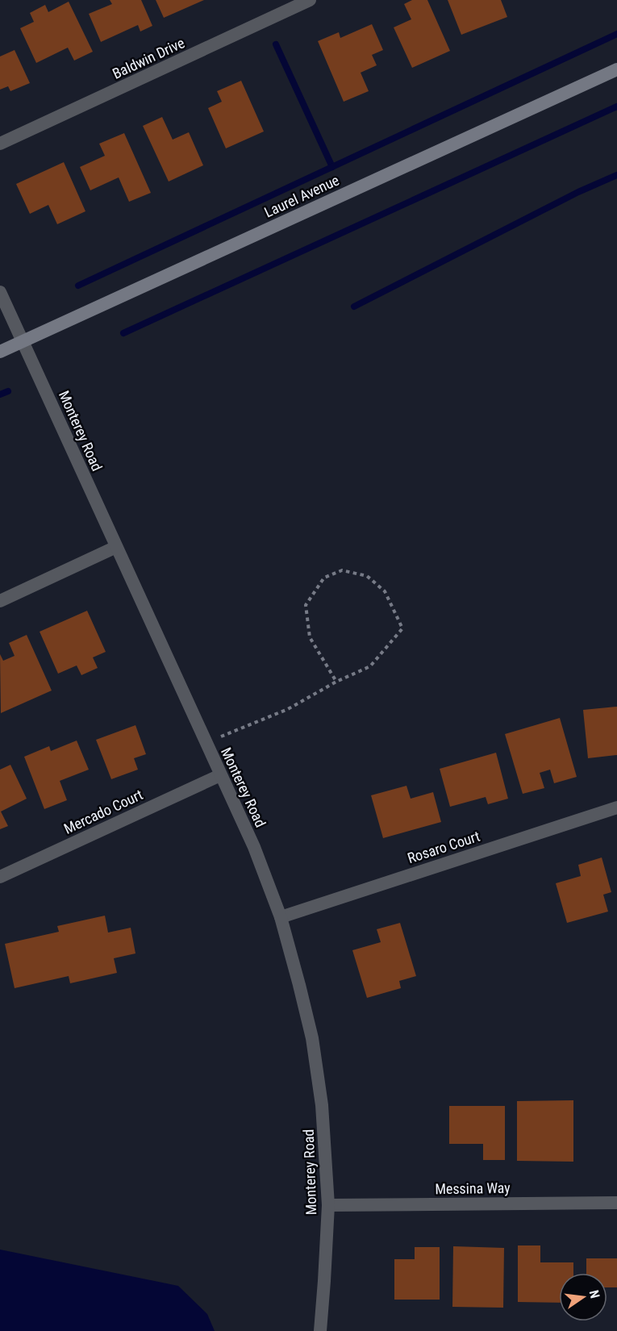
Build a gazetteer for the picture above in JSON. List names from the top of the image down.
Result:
{
  "streets": {
    "main road": ["Laurel Avenue"],
    "street": [
      "Baldwin Drive",
      "Monterey Road",
      "Mercado Court",
      "Rosaro Court",
      "Messina Way"
    ]
  },
  "crossings": [
    ["Laurel Avenue", "Monterey Road"],
    ["Monterey Road", "Mercado Court"],
    ["Monterey Road", "Rosaro Court"],
    ["Monterey Road", "Messina Way"]
  ],
  "north": "right"
}
